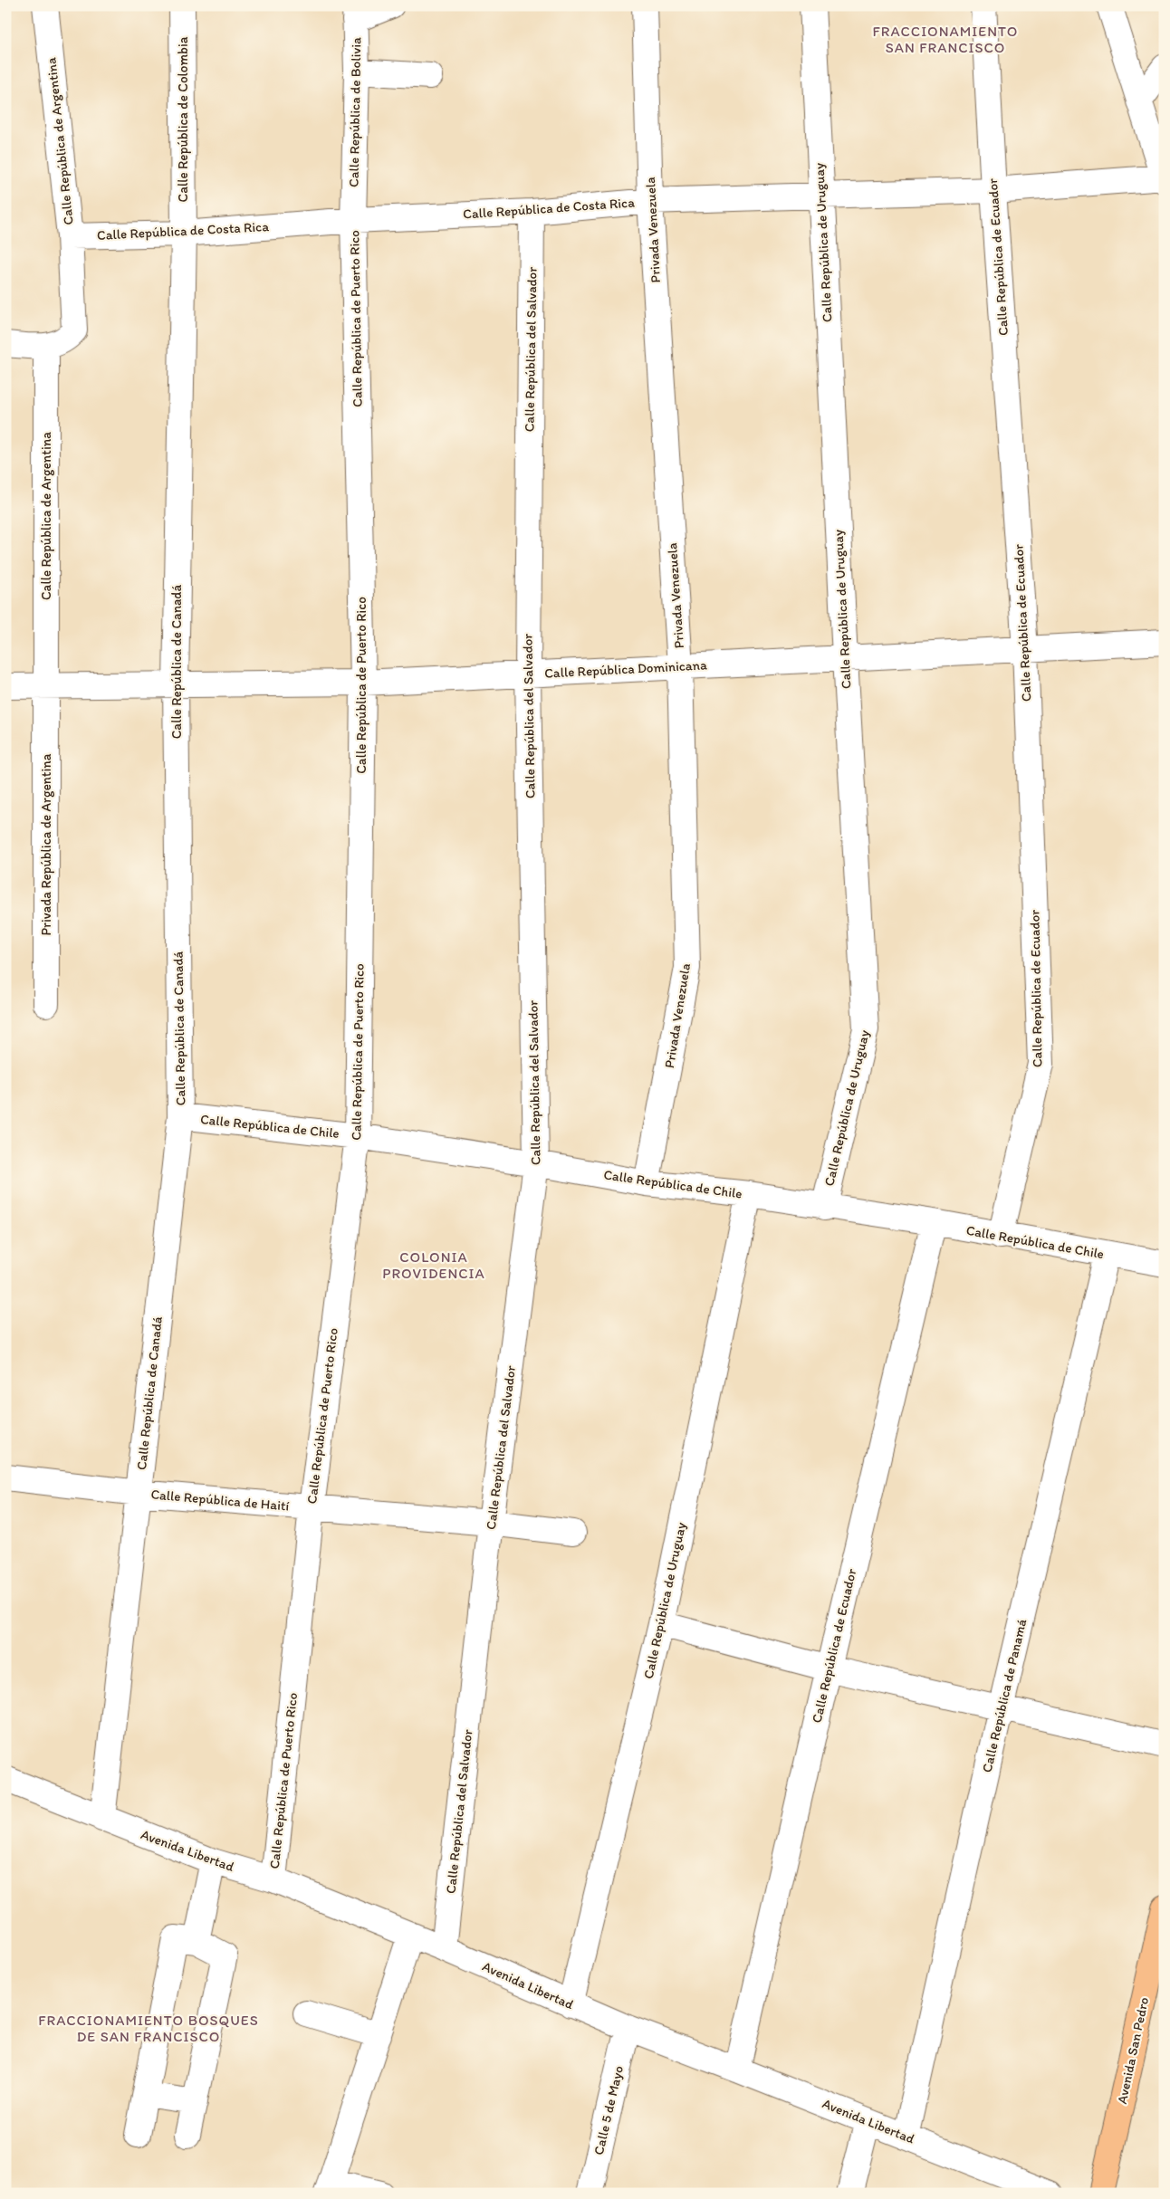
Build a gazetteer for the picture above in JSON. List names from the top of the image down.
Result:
{
  "streets": {
    "main road": ["Avenida San Pedro"],
    "street": [
      "Calle República de Bolivia",
      "Calle República de Colombia",
      "Calle República de Argentina",
      "Calle República de Costa Rica",
      "Privada Venezuela",
      "Calle República de Uruguay",
      "Calle República de Ecuador",
      "Calle República de Puerto Rico",
      "Calle República del Salvador",
      "Calle República de Canadá",
      "Calle República Dominicana",
      "Privada República de Argentina",
      "Calle República de Chile",
      "Calle República de Haití",
      "Calle República de Panamá",
      "Avenida Libertad",
      "Calle 5 de Mayo"
    ]
  },
  "crossings": [
    ["Calle República de Bolivia", "Calle República de Costa Rica"],
    ["Calle República de Bolivia", "Calle República de Puerto Rico"],
    ["Calle República de Colombia", "Calle República de Costa Rica"],
    ["Calle República de Colombia", "Calle República de Canadá"],
    ["Calle República de Argentina", "Calle República de Costa Rica"],
    ["Calle República de Argentina", "Calle República Dominicana"],
    ["Calle República de Argentina", "Privada República de Argentina"],
    ["Calle República de Costa Rica", "Privada Venezuela"],
    ["Calle República de Costa Rica", "Calle República de Uruguay"],
    ["Calle República de Costa Rica", "Calle República de Ecuador"],
    ["Calle República de Costa Rica", "Calle República de Puerto Rico"],
    ["Calle República de Costa Rica", "Calle República del Salvador"],
    ["Calle República de Costa Rica", "Calle República de Canadá"],
    ["Privada Venezuela", "Calle República Dominicana"],
    ["Privada Venezuela", "Calle República de Chile"],
    ["Calle República de Uruguay", "Calle República Dominicana"],
    ["Calle República de Uruguay", "Calle República de Chile"],
    ["Calle República de Uruguay", "Avenida Libertad"],
    ["Calle República de Ecuador", "Calle República Dominicana"],
    ["Calle República de Ecuador", "Calle República de Chile"],
    ["Calle República de Ecuador", "Avenida Libertad"],
    ["Calle República de Puerto Rico", "Calle República Dominicana"],
    ["Calle República de Puerto Rico", "Calle República de Chile"],
    ["Calle República de Puerto Rico", "Calle República de Haití"],
    ["Calle República de Puerto Rico", "Avenida Libertad"],
    ["Calle República del Salvador", "Calle República Dominicana"],
    ["Calle República del Salvador", "Calle República de Chile"],
    ["Calle República del Salvador", "Calle República de Haití"],
    ["Calle República del Salvador", "Avenida Libertad"],
    ["Calle República de Canadá", "Calle República Dominicana"],
    ["Calle República de Canadá", "Calle República de Chile"],
    ["Calle República de Canadá", "Calle República de Haití"],
    ["Calle República de Canadá", "Avenida Libertad"],
    ["Calle República Dominicana", "Privada República de Argentina"],
    ["Calle República de Chile", "Calle República de Panamá"],
    ["Calle República de Panamá", "Avenida Libertad"],
    ["Avenida Libertad", "Calle 5 de Mayo"]
  ],
  "districts": ["FRACCIONAMIENTO SAN FRANCISCO", "COLONIA PROVIDENCIA", "FRACCIONAMIENTO BOSQUES DE SAN FRANCISCO"]
}
